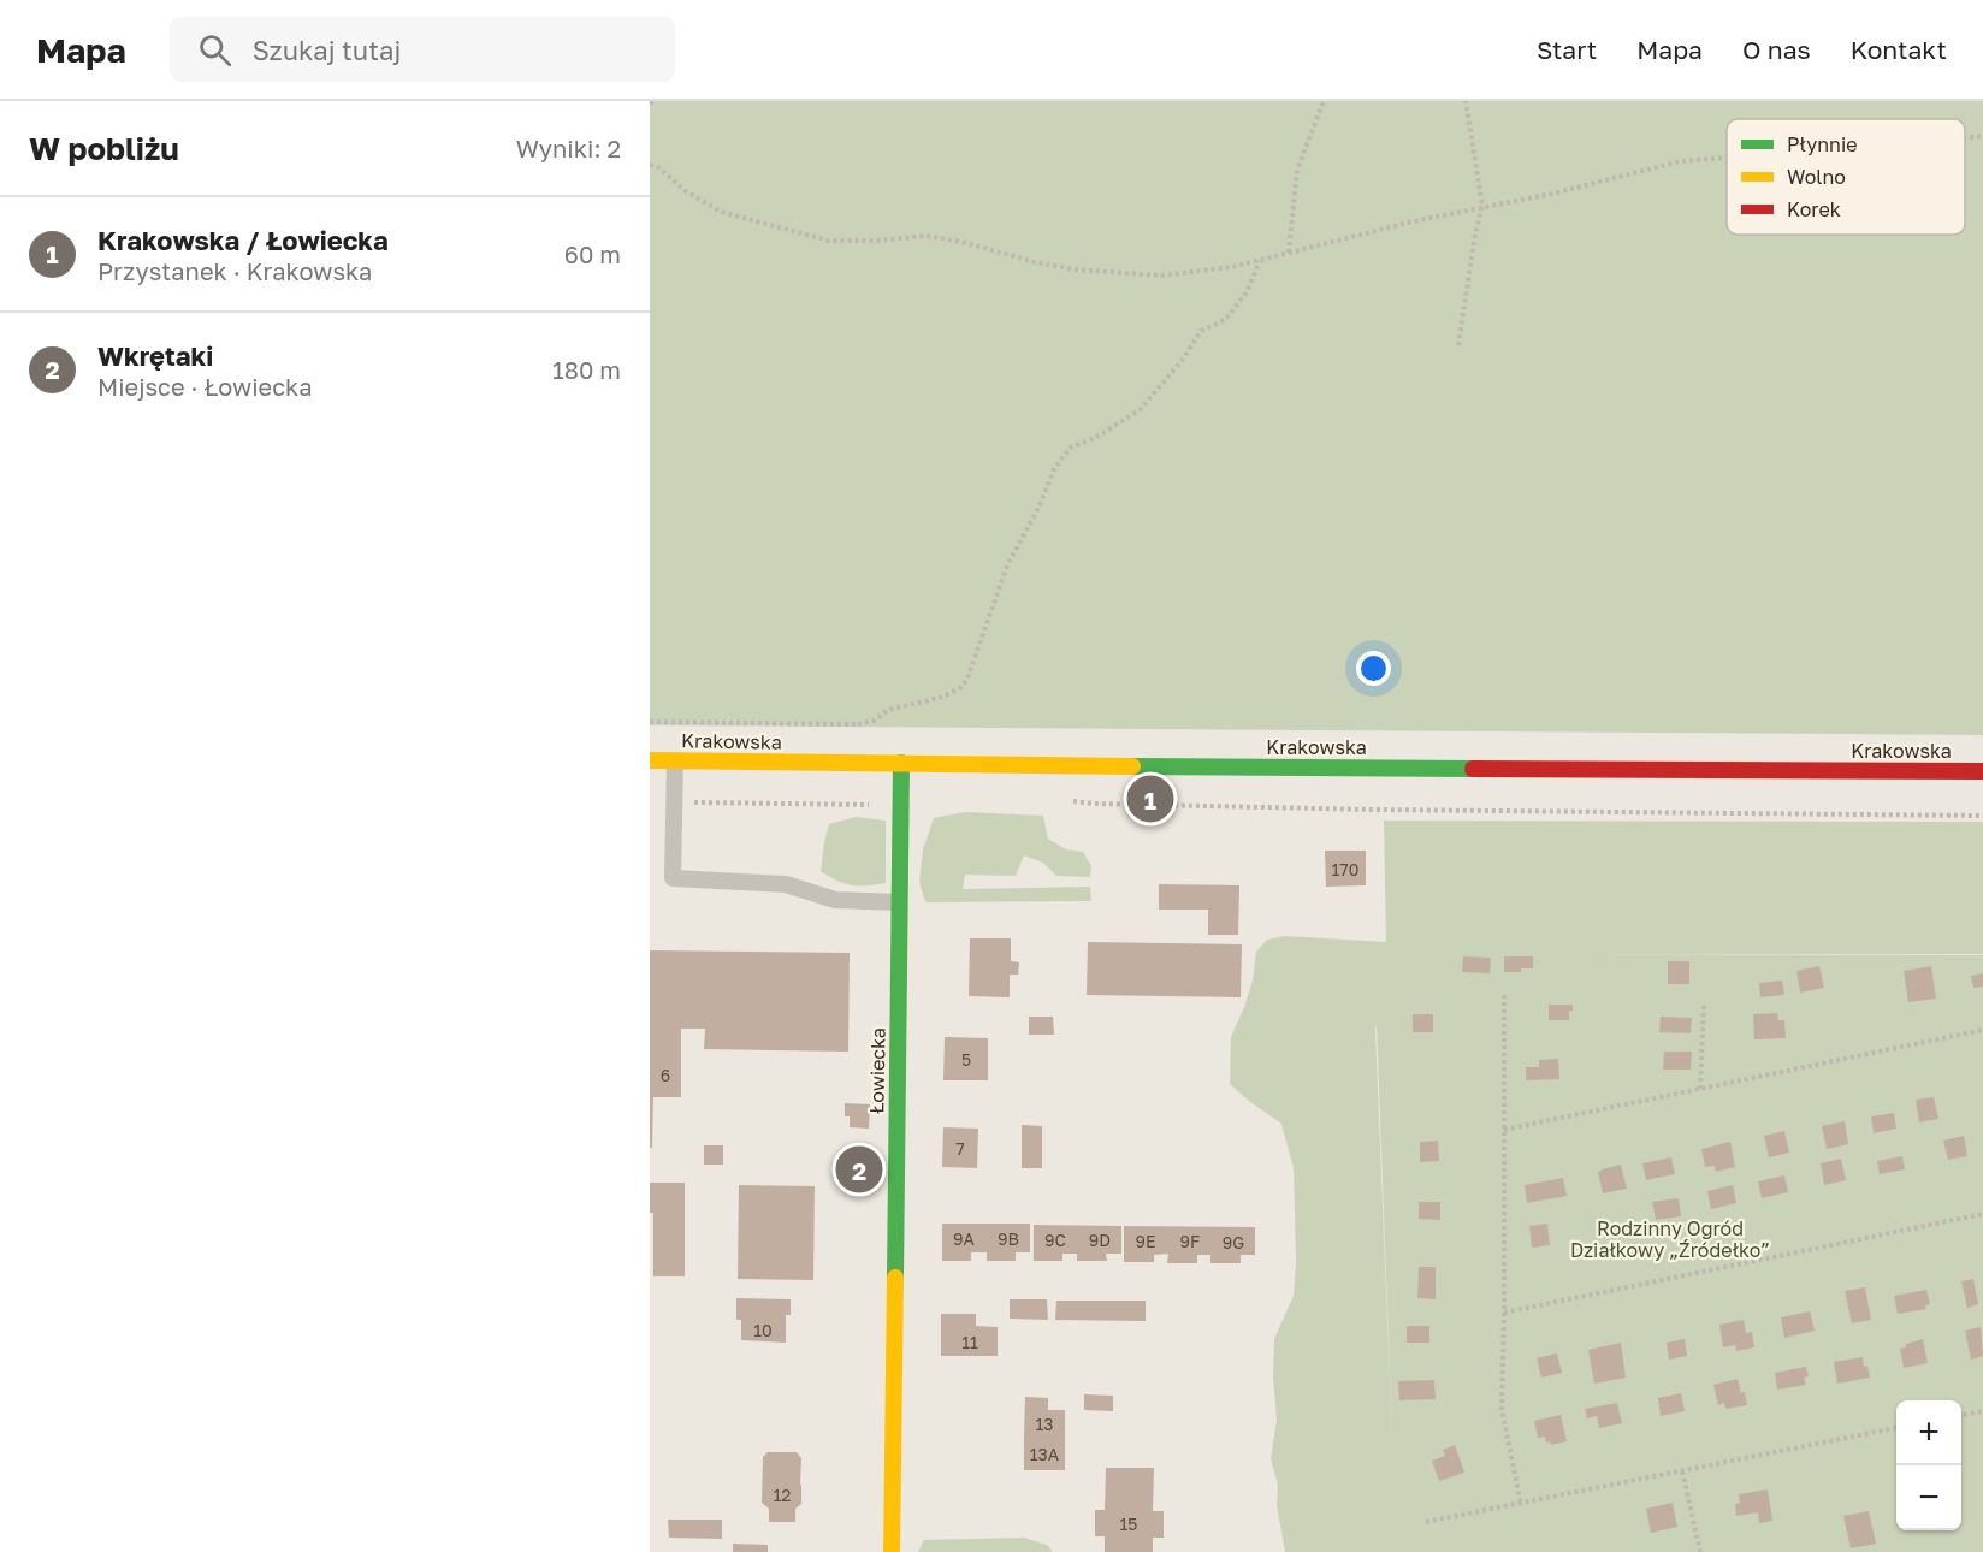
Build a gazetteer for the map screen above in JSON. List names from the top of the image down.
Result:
{
  "streets": {
    "street": ["Krakowska", "Łowiecka"]
  },
  "crossings": [
    ["Krakowska", "Łowiecka"]
  ],
  "parks": ["Rodzinny Ogród Działkowy „Źródełko”"],
  "house_numbers": [
    "170",
    "5",
    "6",
    "7",
    "9A",
    "9B",
    "9C",
    "9D",
    "9E",
    "9F",
    "9G",
    "10",
    "11",
    "13",
    "13A",
    "12",
    "15"
  ],
  "legend": ["Płynnie", "Wolno", "Korek"],
  "page": {
    "header": "Mapa",
    "search": "Szukaj tutaj",
    "nav": [
      "Start",
      "Mapa",
      "O nas",
      "Kontakt"
    ],
    "heading": ["W pobliżu", "Wyniki: 2"],
    "list": [
      {
        "mark": "1",
        "name": "Krakowska / Łowiecka",
        "note": "Przystanek · Krakowska",
        "value": "60 m"
      },
      {
        "mark": "2",
        "name": "Wkrętaki",
        "note": "Miejsce · Łowiecka",
        "value": "180 m"
      }
    ],
    "pins": ["1", "2"],
    "map_buttons": ["+", "−"]
  }
}
